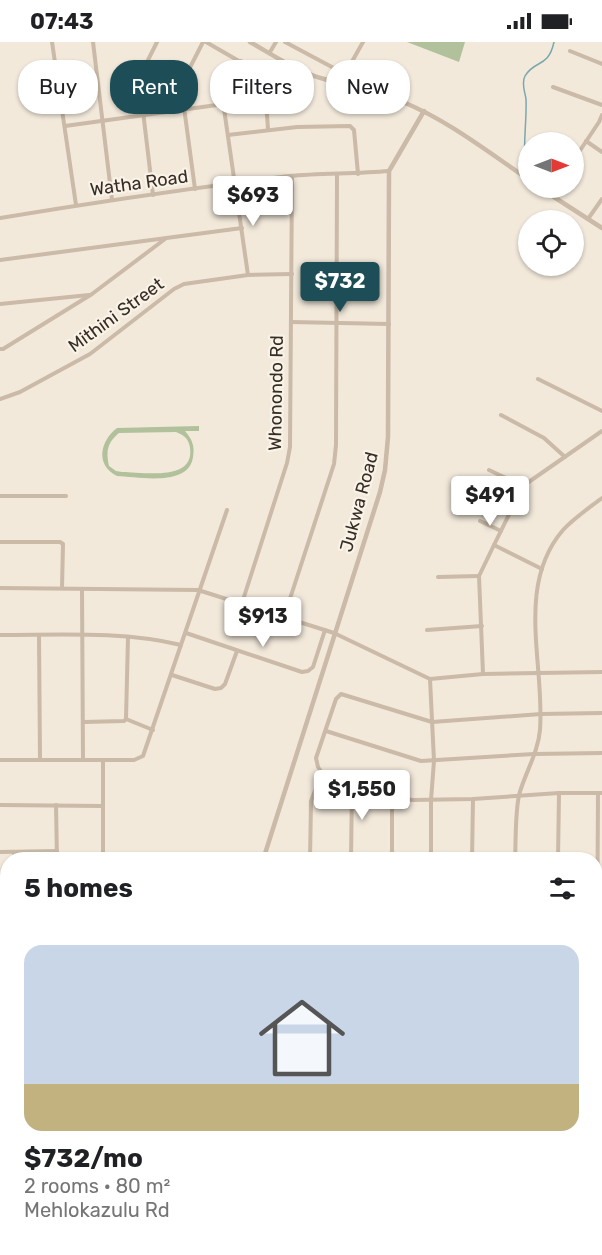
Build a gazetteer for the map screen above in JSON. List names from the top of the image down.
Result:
{
  "streets": {
    "street": [
      "Watha Road",
      "Mithini Street",
      "Whonondo Rd",
      "Jukwa Road"
    ]
  },
  "crossings": [
    ["Watha Road", "Whonondo Rd"],
    ["Watha Road", "Jukwa Road"],
    ["Mithini Street", "Whonondo Rd"]
  ],
  "north": "right",
  "page": {
    "status": "07:43",
    "chip": [
      "Buy",
      "Rent",
      "Filters",
      "New"
    ],
    "price": [
      "$693",
      "$732",
      "$491",
      "$913",
      "$1,550"
    ],
    "heading": "5 homes",
    "list": [
      {
        "name": "$732/mo",
        "note": "2 rooms · 80 m² · Mehlokazulu Rd"
      }
    ]
  }
}
